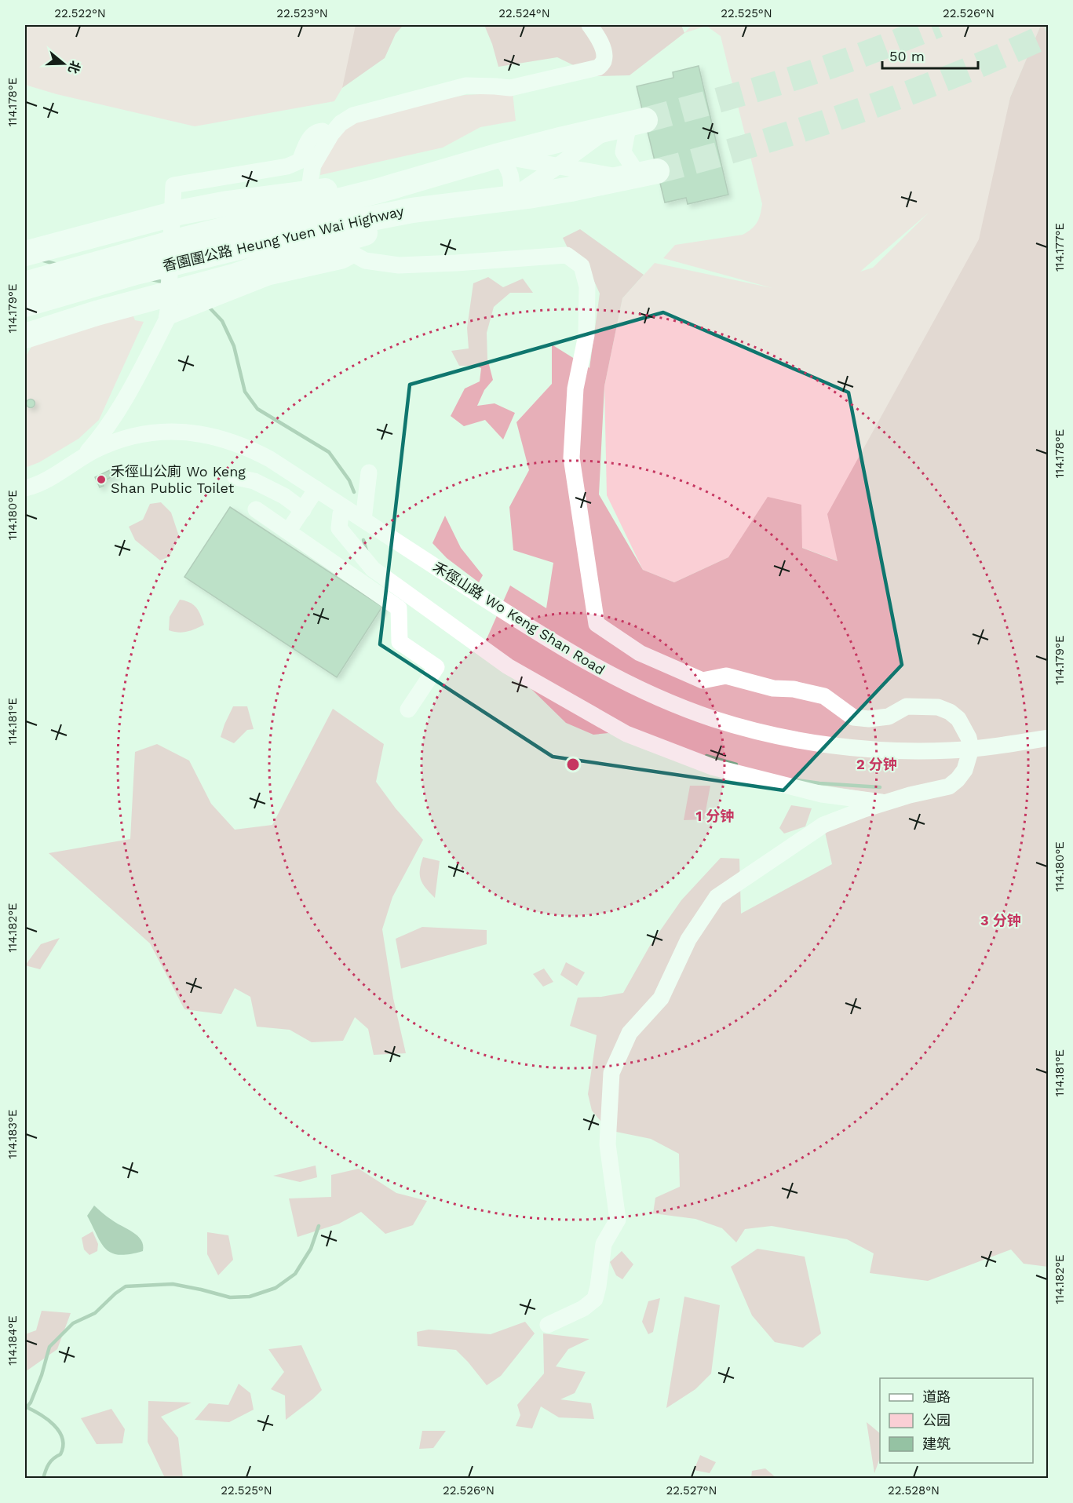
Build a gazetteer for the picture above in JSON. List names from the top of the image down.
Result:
{
  "streets": {
    "highway": ["香園圍公路 Heung Yuen Wai Highway"],
    "street": ["禾徑山路 Wo Keng Shan Road"]
  },
  "places": ["禾徑山公廁 Wo Keng Shan Public Toilet"],
  "legend": ["道路", "公园", "建筑"],
  "scale_bar": "50 m",
  "north": "right",
  "coordinates": [
    "22.522°N",
    "22.523°N",
    "22.524°N",
    "22.525°N",
    "22.526°N",
    "114.178°E",
    "114.177°E",
    "114.179°E",
    "114.180°E",
    "114.181°E",
    "114.182°E",
    "114.183°E",
    "114.184°E",
    "22.527°N",
    "22.528°N"
  ],
  "rings": ["2 分钟", "1 分钟", "3 分钟"]
}
